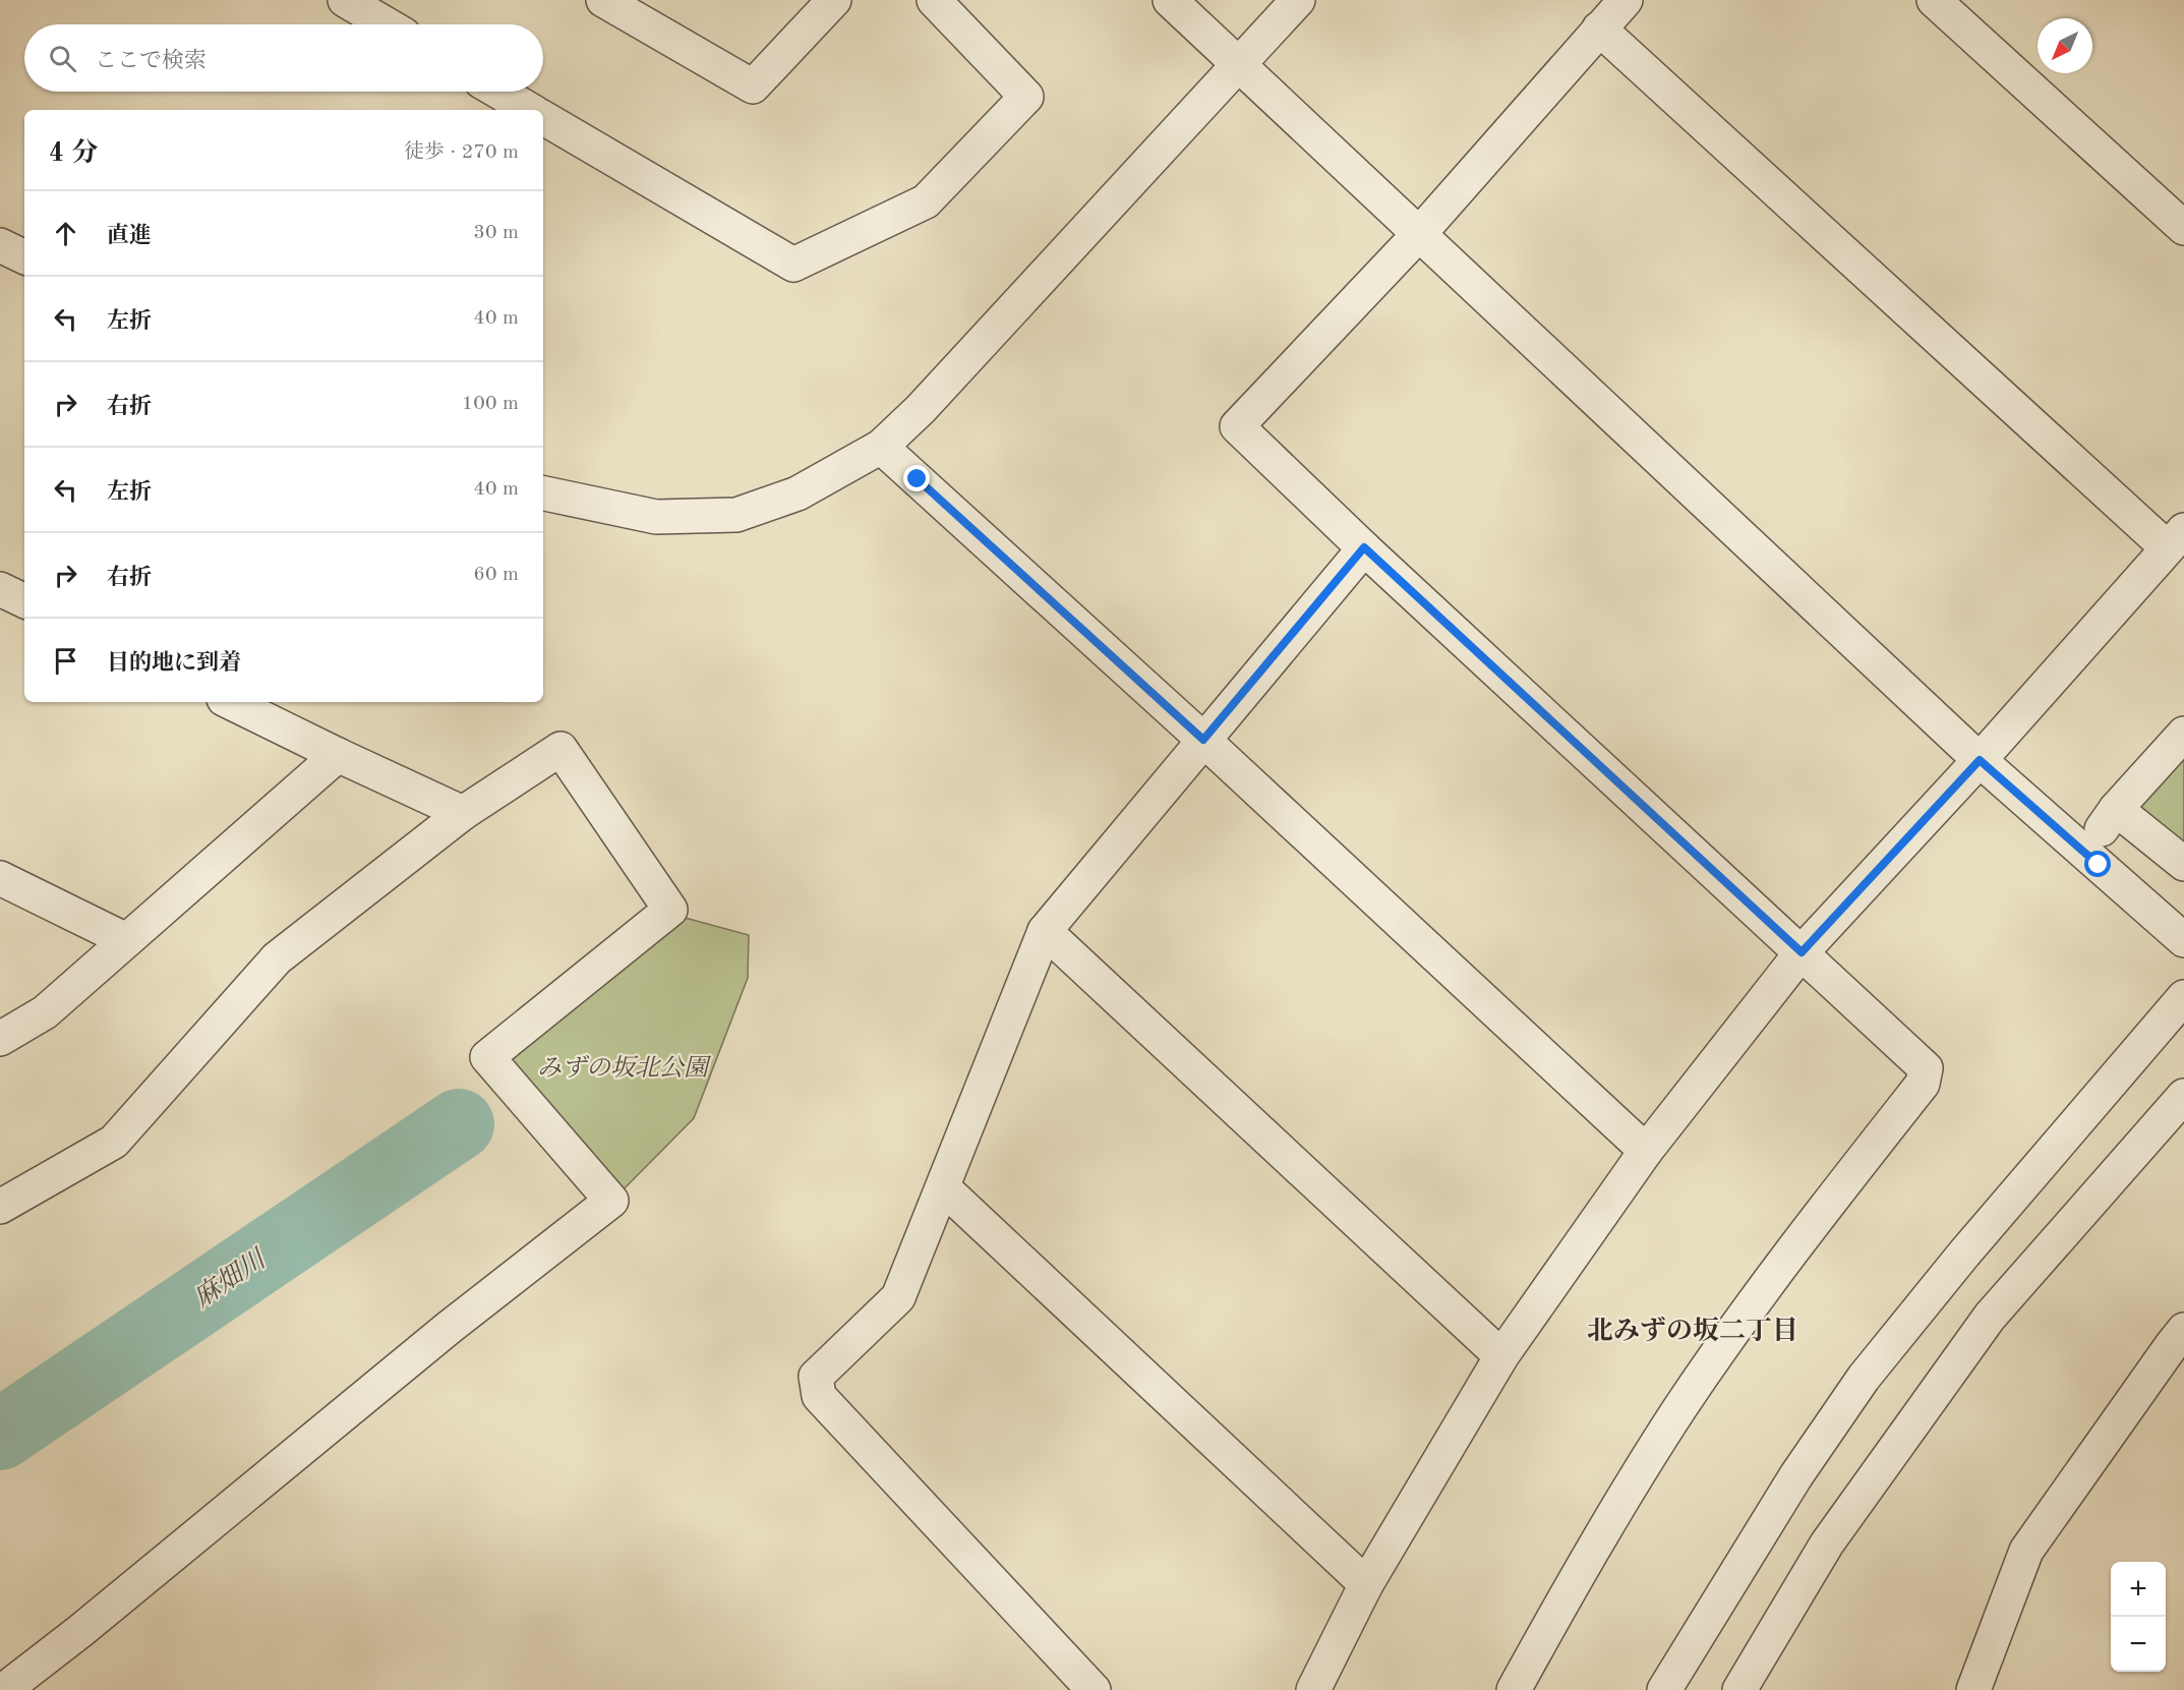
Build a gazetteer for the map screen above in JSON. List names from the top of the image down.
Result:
{
  "districts": ["北みずの坂二丁目"],
  "water": ["麻畑川"],
  "parks": ["みずの坂北公園"],
  "north": "bottom left",
  "page": {
    "search": "ここで検索",
    "heading": ["4 分", "徒歩 · 270 m"],
    "list": [
      ["直進", "30 m"],
      ["左折", "40 m"],
      ["右折", "100 m"],
      ["左折", "40 m"],
      ["右折", "60 m"],
      "目的地に到着"
    ],
    "map_buttons": ["+", "−"]
  }
}
